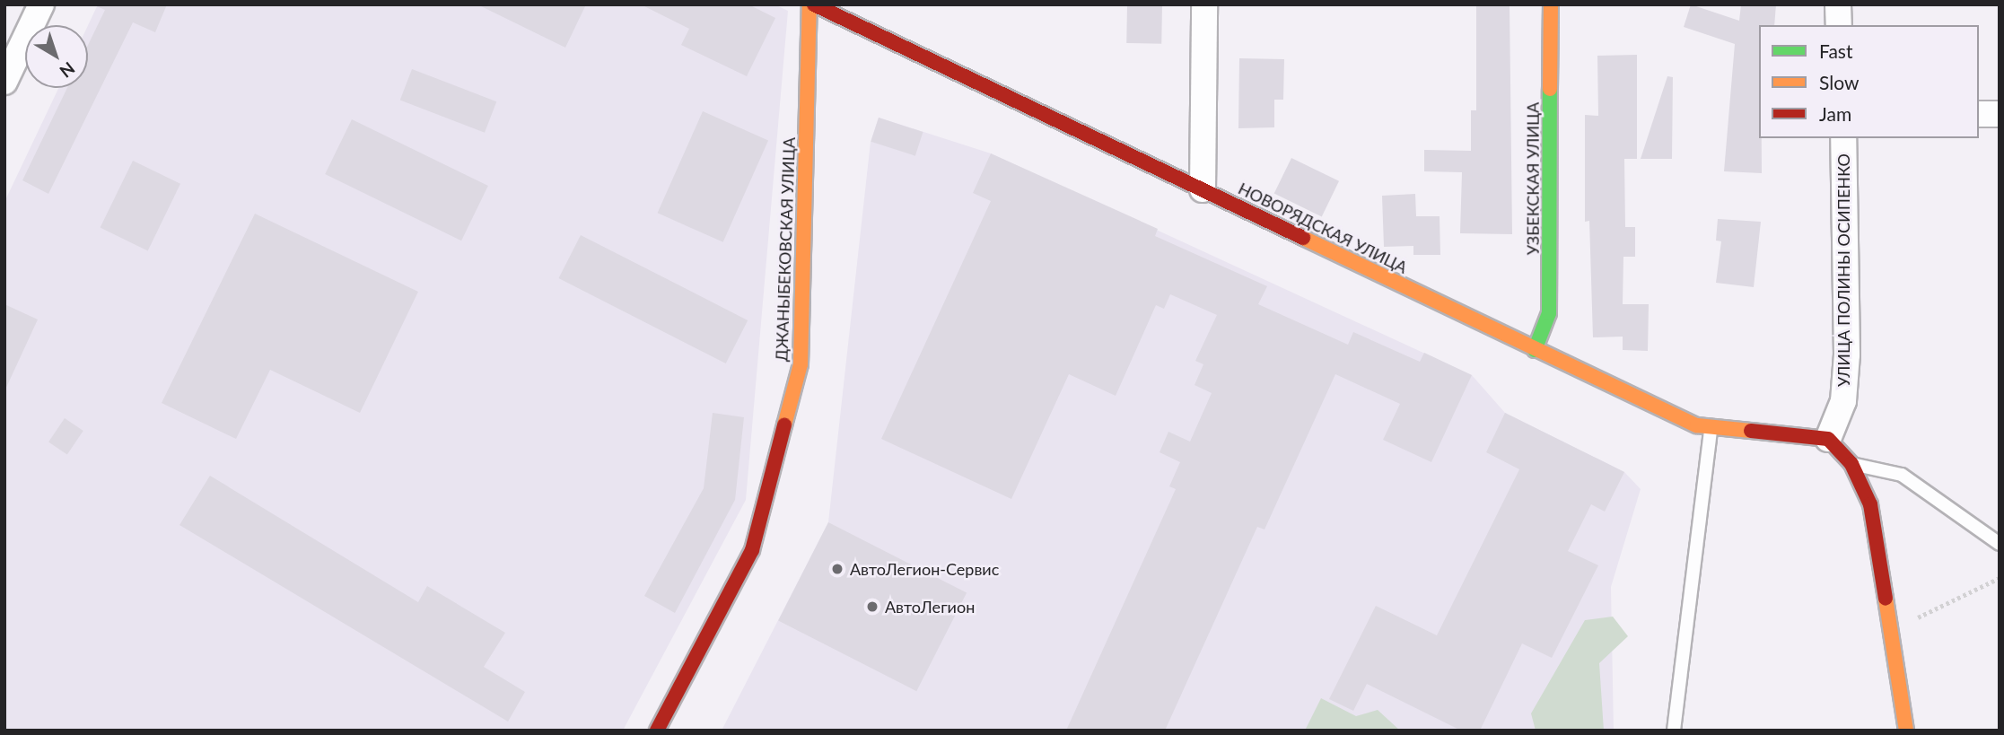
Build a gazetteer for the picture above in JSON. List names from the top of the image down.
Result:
{
  "streets": {
    "street": [
      "УЗБЕКСКАЯ УЛИЦА",
      "НОВОРЯДСКАЯ УЛИЦА",
      "ДЖАНЫБЕКОВСКАЯ УЛИЦА",
      "УЛИЦА ПОЛИНЫ ОСИПЕНКО"
    ]
  },
  "crossings": [
    ["УЗБЕКСКАЯ УЛИЦА", "НОВОРЯДСКАЯ УЛИЦА"],
    ["НОВОРЯДСКАЯ УЛИЦА", "ДЖАНЫБЕКОВСКАЯ УЛИЦА"],
    ["НОВОРЯДСКАЯ УЛИЦА", "УЛИЦА ПОЛИНЫ ОСИПЕНКО"]
  ],
  "places": ["АвтоЛегион-Сервис", "АвтоЛегион"],
  "legend": ["Fast", "Slow", "Jam"],
  "north": "bottom right"
}
